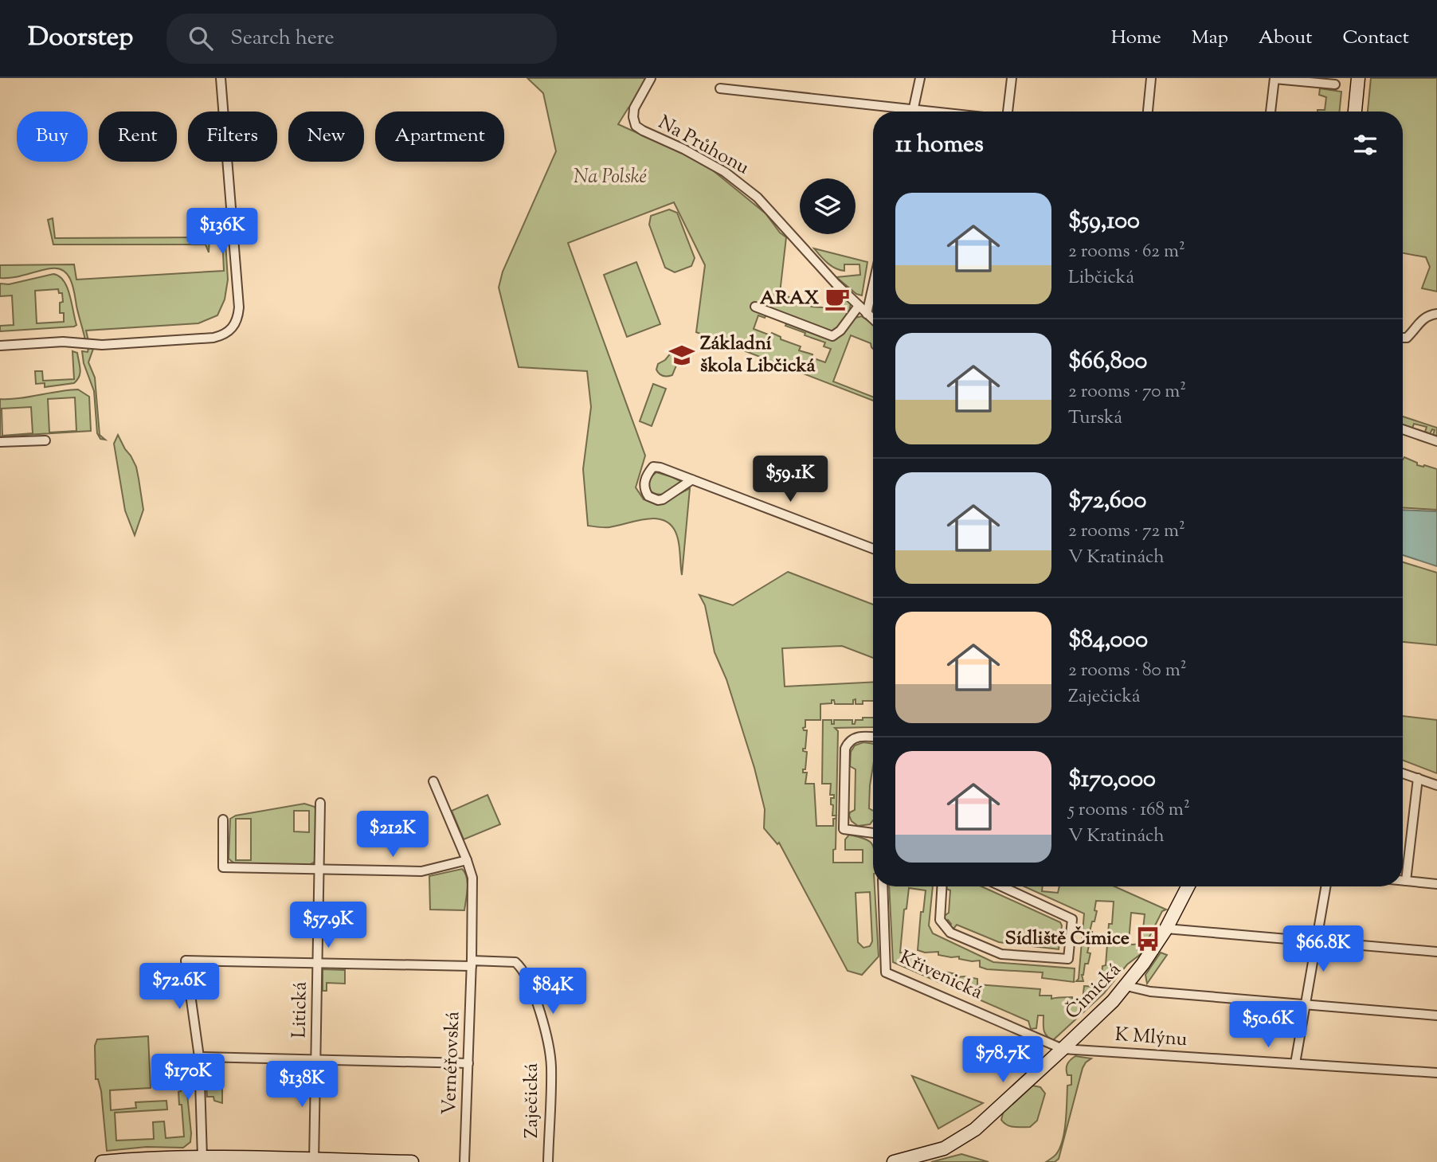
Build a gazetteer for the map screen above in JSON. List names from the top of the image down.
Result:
{
  "streets": {
    "street": [
      "Na Průhonu",
      "Křivenická",
      "Čimická",
      "Litická",
      "K Mlýnu",
      "Vernéřovská",
      "Zaječická"
    ]
  },
  "crossings": [
    ["Křivenická", "Čimická"],
    ["Křivenická", "K Mlýnu"],
    ["Čimická", "K Mlýnu"],
    ["Vernéřovská", "Zaječická"]
  ],
  "parks": ["Na Polské"],
  "places": {
    "cafe": ["ARAX"],
    "school or university": ["Základní škola Libčická"],
    "bus stop": ["Sídliště Čimice"]
  },
  "page": {
    "header": "Doorstep",
    "search": "Search here",
    "nav": [
      "Home",
      "Map",
      "About",
      "Contact"
    ],
    "chip": [
      "Buy",
      "Rent",
      "Filters",
      "New",
      "Apartment"
    ],
    "heading": "11 homes",
    "list": [
      {
        "name": "$59,100",
        "note": "2 rooms · 62 m² · Libčická"
      },
      {
        "name": "$66,800",
        "note": "2 rooms · 70 m² · Turská"
      },
      {
        "name": "$72,600",
        "note": "2 rooms · 72 m² · V Kratinách"
      },
      {
        "name": "$84,000",
        "note": "2 rooms · 80 m² · Zaječická"
      },
      {
        "name": "$170,000",
        "note": "5 rooms · 168 m² · V Kratinách"
      }
    ],
    "price": [
      "$136K",
      "$59.1K",
      "$212K",
      "$57.9K",
      "$66.8K",
      "$72.6K",
      "$84K",
      "$50.6K",
      "$78.7K",
      "$170K",
      "$138K"
    ]
  }
}
